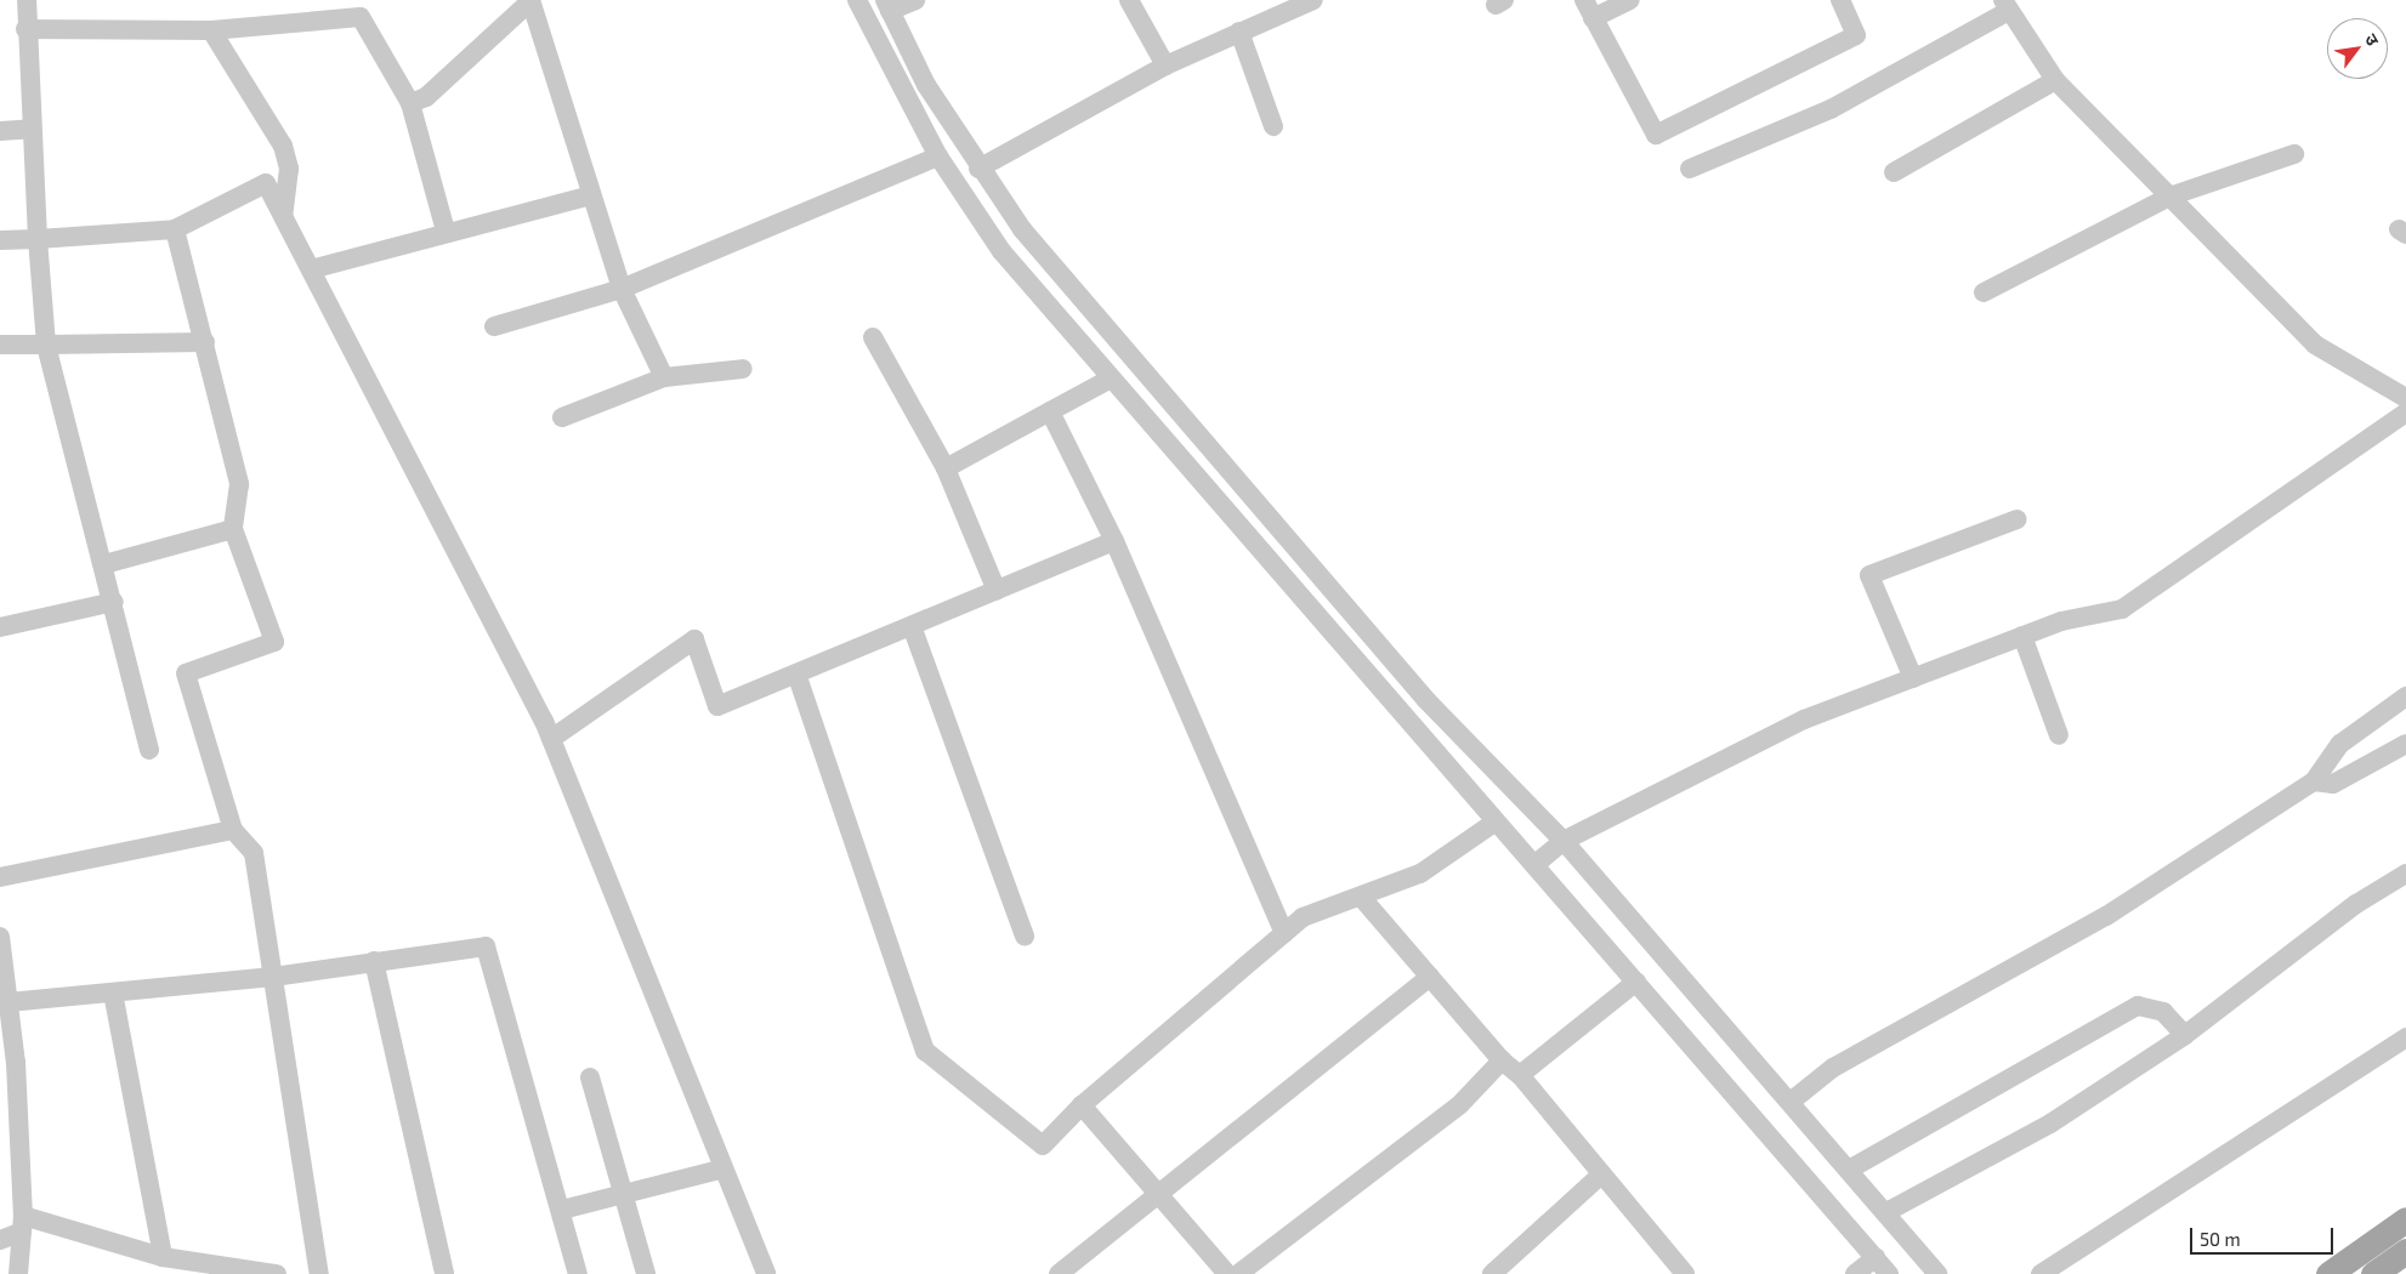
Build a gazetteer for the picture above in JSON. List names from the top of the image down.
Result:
{
  "scale_bar": "50 m",
  "north": "top right"
}
